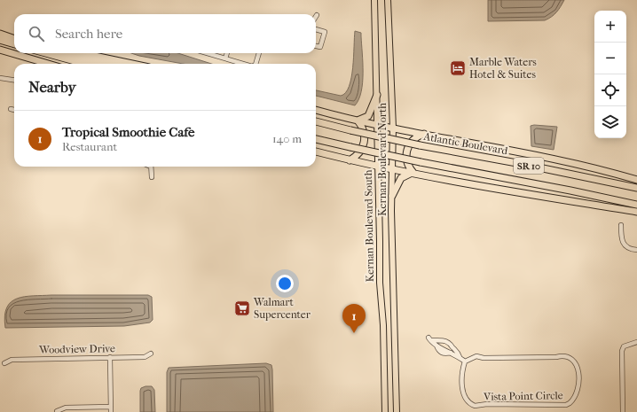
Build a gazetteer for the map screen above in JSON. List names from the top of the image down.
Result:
{
  "streets": {
    "highway": ["Atlantic Boulevard", "SR 10"],
    "main road": ["Kernan Boulevard North", "Kernan Boulevard South"],
    "street": ["Woodview Drive", "Vista Point Circle"]
  },
  "crossings": [
    ["Kernan Boulevard North", "Kernan Boulevard South"]
  ],
  "places": {
    "hotel": ["Marble Waters Hotel & Suites"],
    "supermarket": ["Walmart Supercenter"]
  },
  "page": {
    "map_buttons": ["+", "−"],
    "search": "Search here",
    "heading": "Nearby",
    "list": [
      {
        "mark": "1",
        "name": "Tropical Smoothie Cafe",
        "note": "Restaurant",
        "value": "140 m"
      }
    ],
    "pins": "1"
  }
}
